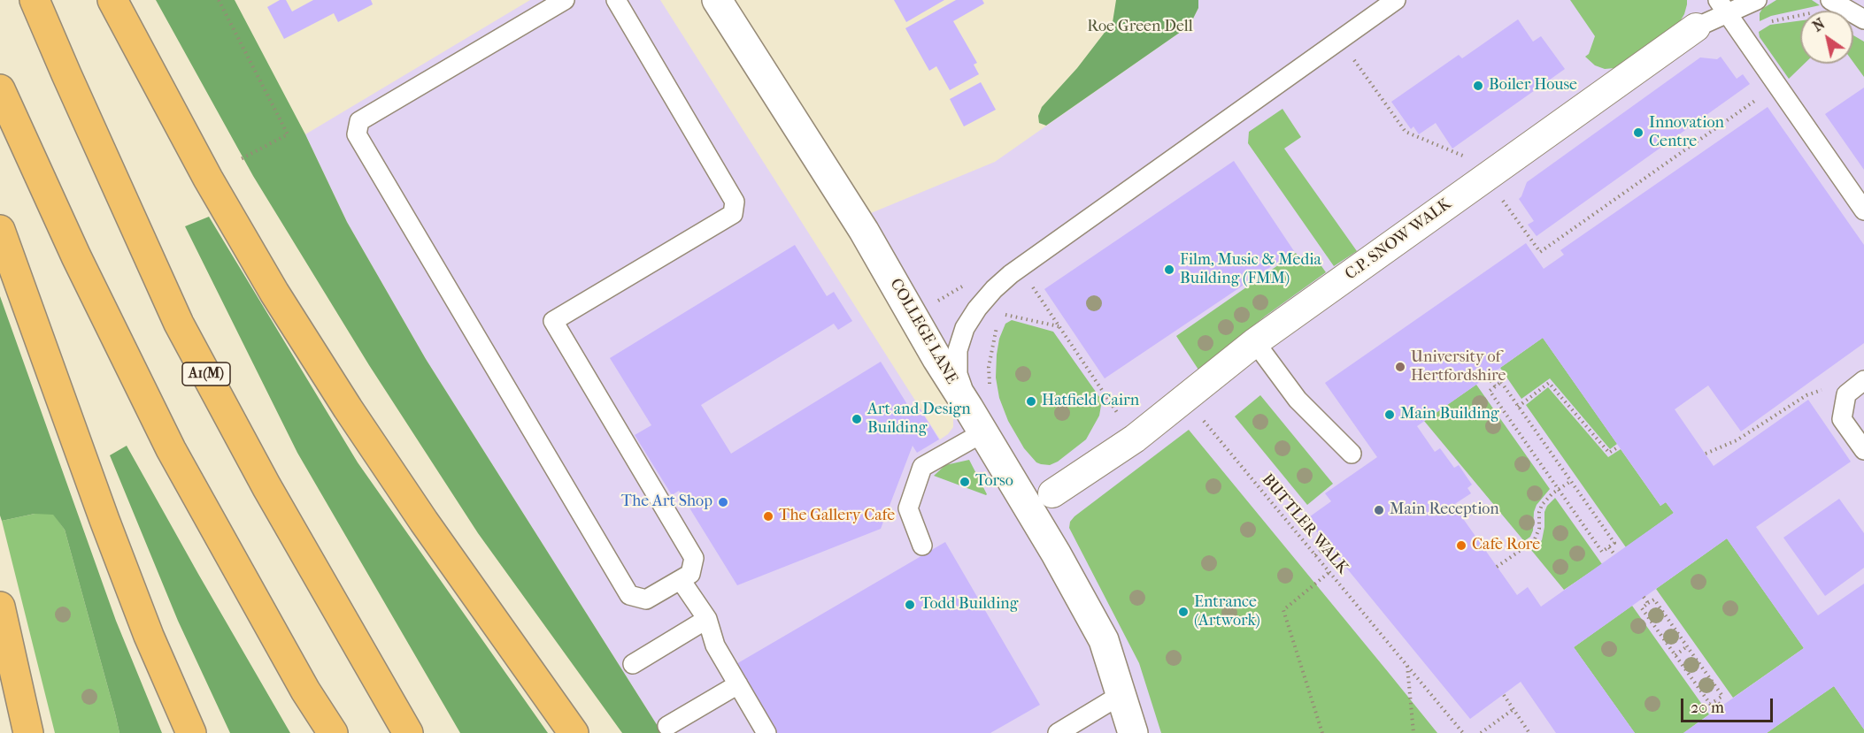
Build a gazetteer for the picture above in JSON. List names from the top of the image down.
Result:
{
  "streets": {
    "main road": ["A1(M)"],
    "street": ["C.P. SNOW WALK", "COLLEGE LANE"],
    "path": ["BUTTLER WALK"]
  },
  "crossings": [
    ["C.P. SNOW WALK", "BUTTLER WALK"]
  ],
  "parks": ["Roe Green Dell"],
  "places": [
    "Boiler House",
    "Innovation Centre",
    "Film, Music & Media Building (FMM)",
    "University of Hertfordshire",
    "Hatfield Cairn",
    "Main Building",
    "Art and Design Building",
    "Torso",
    "The Art Shop",
    "Main Reception",
    "The Gallery Cafe",
    "Cafe Rore",
    "Todd Building",
    "Entrance (Artwork)"
  ],
  "scale_bar": "20 m",
  "north": "top left"
}
